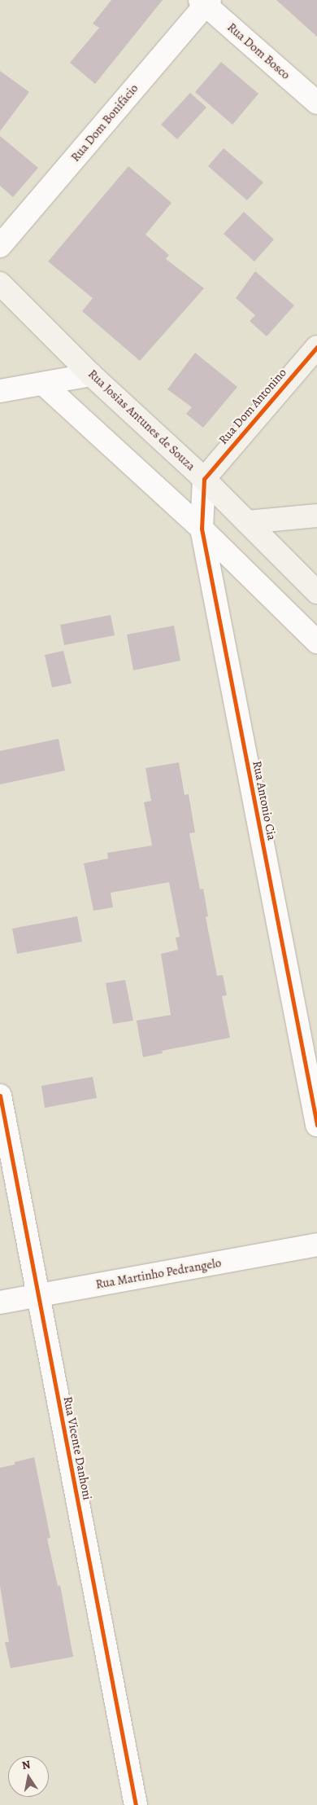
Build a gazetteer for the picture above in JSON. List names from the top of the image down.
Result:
{
  "streets": {
    "street": [
      "Rua Dom Bosco",
      "Rua Dom Bonifácio",
      "Rua Dom Antonino",
      "Rua Josias Antunes de Souza",
      "Rua Antonio Cia",
      "Rua Martinho Pedrangelo",
      "Rua Vicente Danhoni"
    ]
  },
  "crossings": [
    ["Rua Dom Bosco", "Rua Dom Bonifácio"],
    ["Rua Dom Antonino", "Rua Josias Antunes de Souza"],
    ["Rua Dom Antonino", "Rua Antonio Cia"],
    ["Rua Josias Antunes de Souza", "Rua Antonio Cia"],
    ["Rua Martinho Pedrangelo", "Rua Vicente Danhoni"]
  ],
  "north": "top"
}
